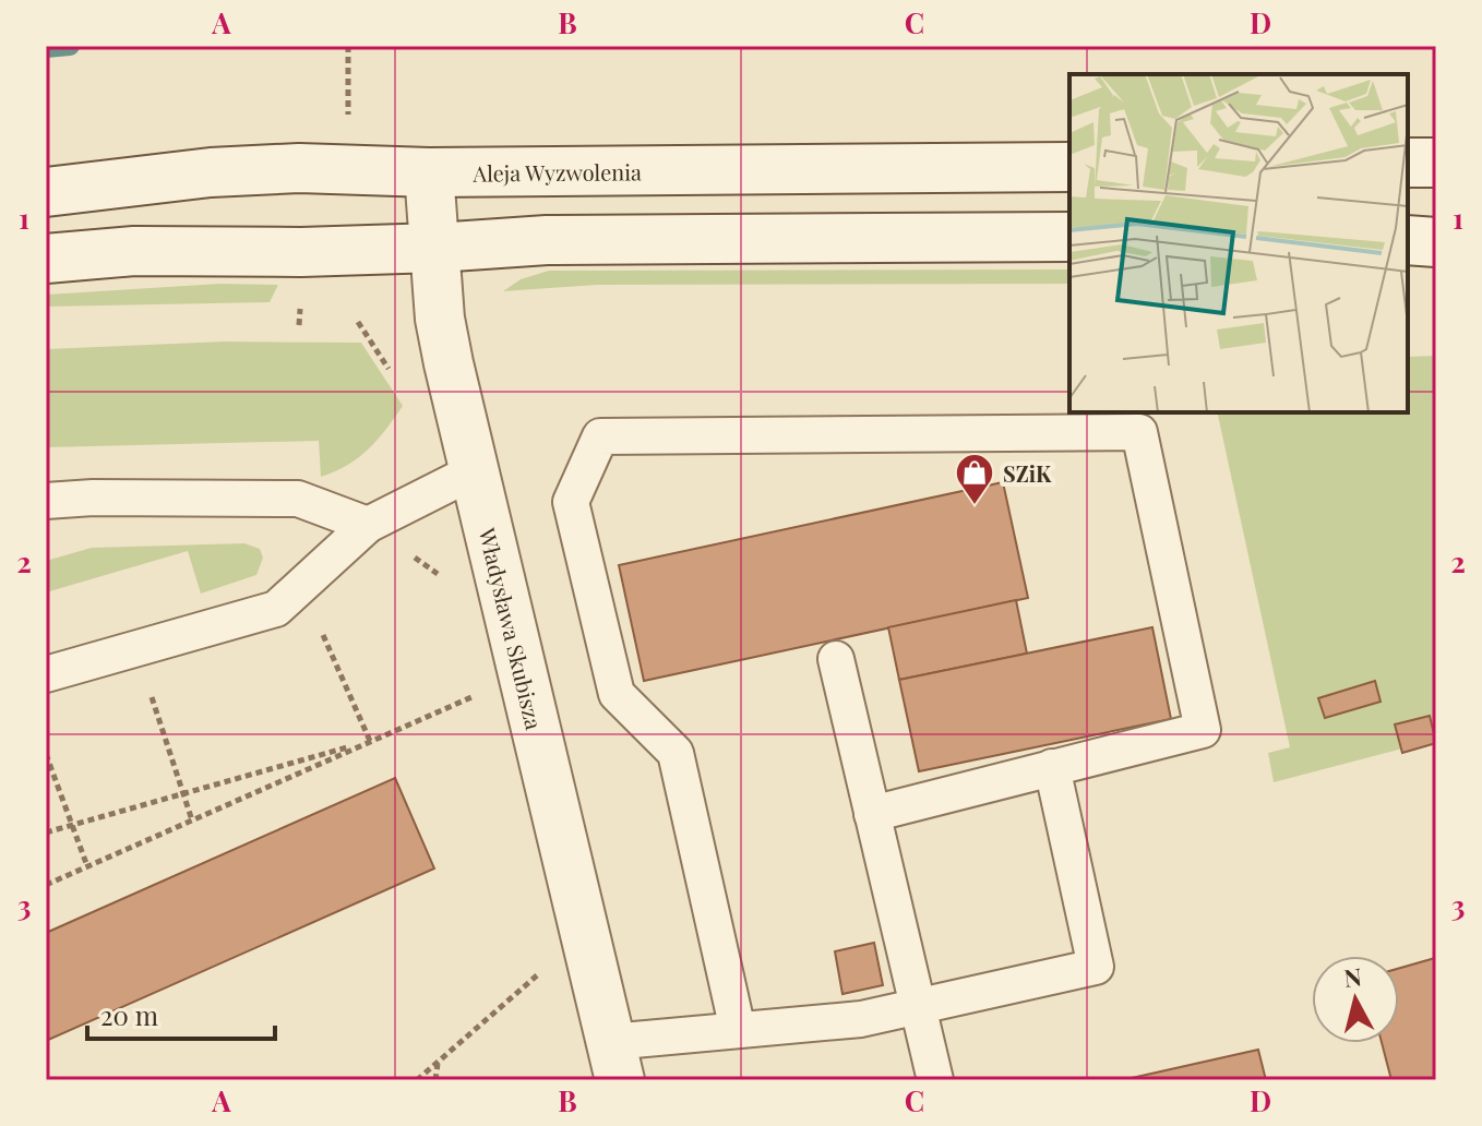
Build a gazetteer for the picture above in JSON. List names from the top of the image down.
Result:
{
  "streets": {
    "main road": ["Aleja Wyzwolenia", "Władysława Skubisza"]
  },
  "crossings": [
    ["Aleja Wyzwolenia", "Władysława Skubisza"]
  ],
  "places": {
    "shop": ["SZiK"]
  },
  "scale_bar": "20 m",
  "north": "top",
  "grid": {
    "columns": [
      "A",
      "B",
      "C",
      "D"
    ],
    "rows": ["1", "2", "3"]
  }
}
